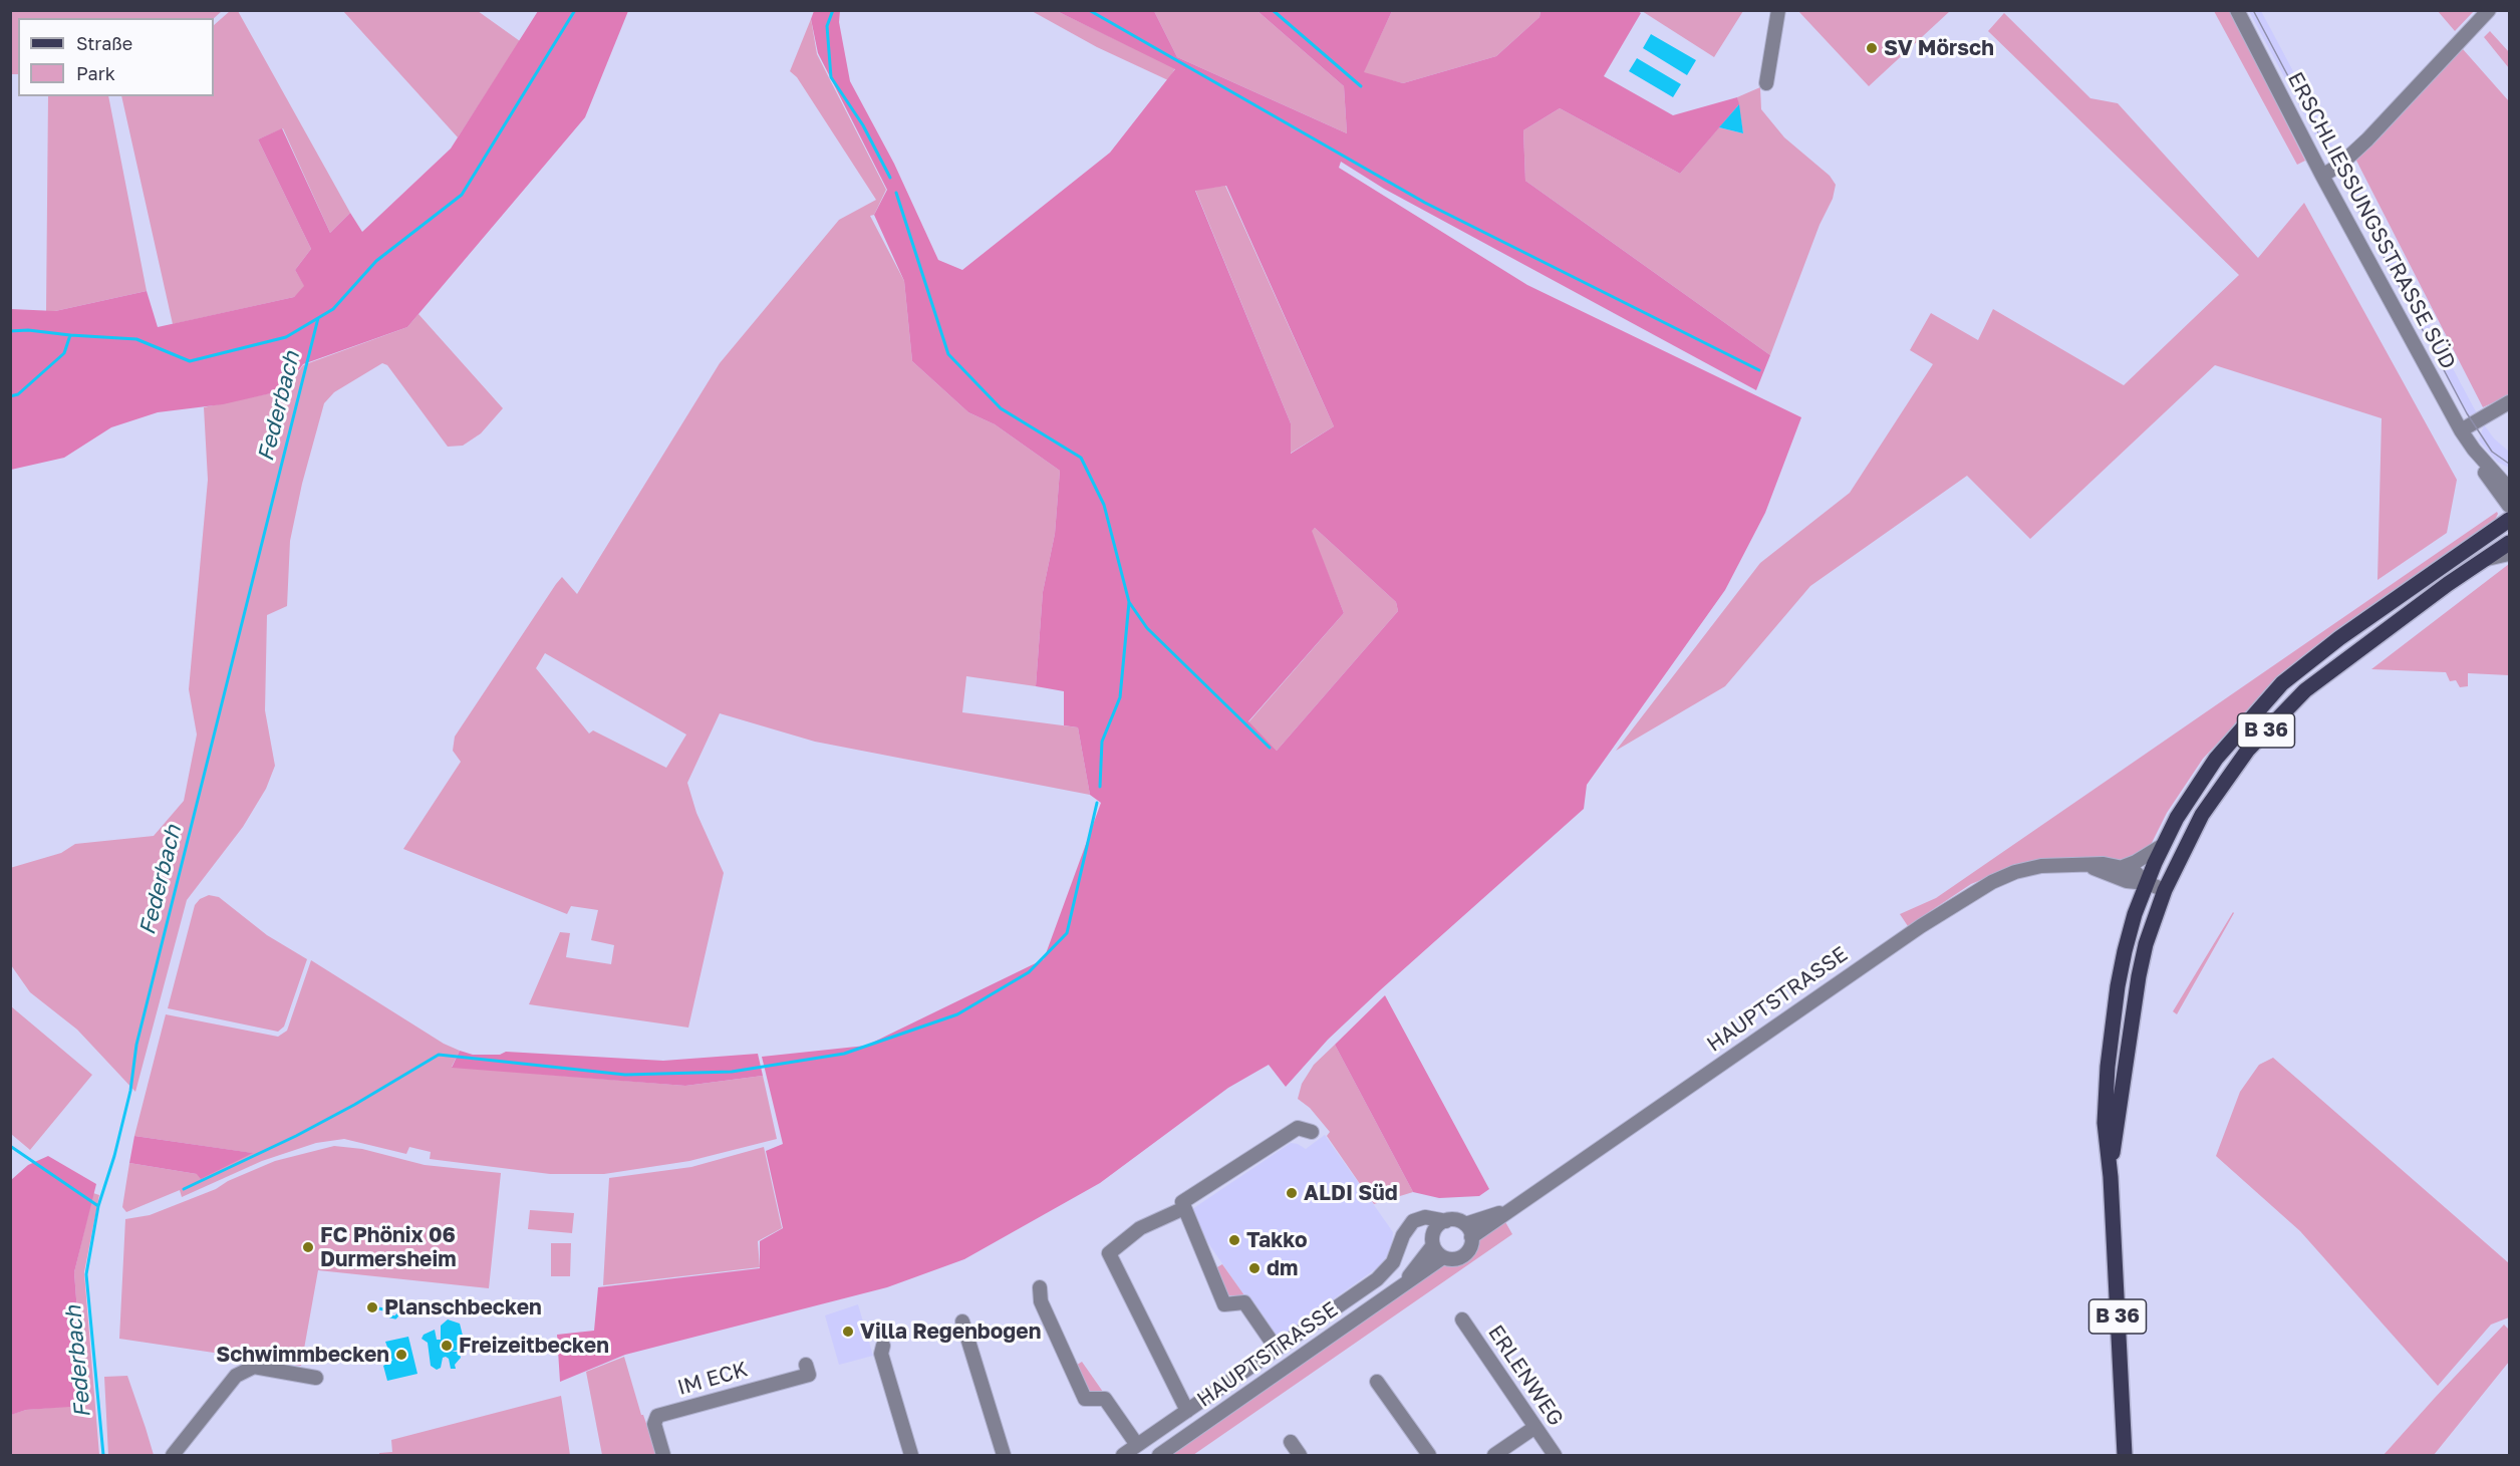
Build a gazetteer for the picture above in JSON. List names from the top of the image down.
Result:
{
  "streets": {
    "main road": ["B 36"],
    "street": [
      "ERSCHLIESSUNGSSTRASSE SÜD",
      "HAUPTSTRASSE",
      "ERLENWEG",
      "IM ECK"
    ]
  },
  "crossings": [
    ["B 36", "HAUPTSTRASSE"]
  ],
  "water": ["Federbach"],
  "places": [
    "SV Mörsch",
    "ALDI Süd",
    "Takko",
    "FC Phönix 06 Durmersheim",
    "dm",
    "Planschbecken",
    "Villa Regenbogen",
    "Freizeitbecken",
    "Schwimmbecken"
  ],
  "legend": ["Straße", "Park"]
}
